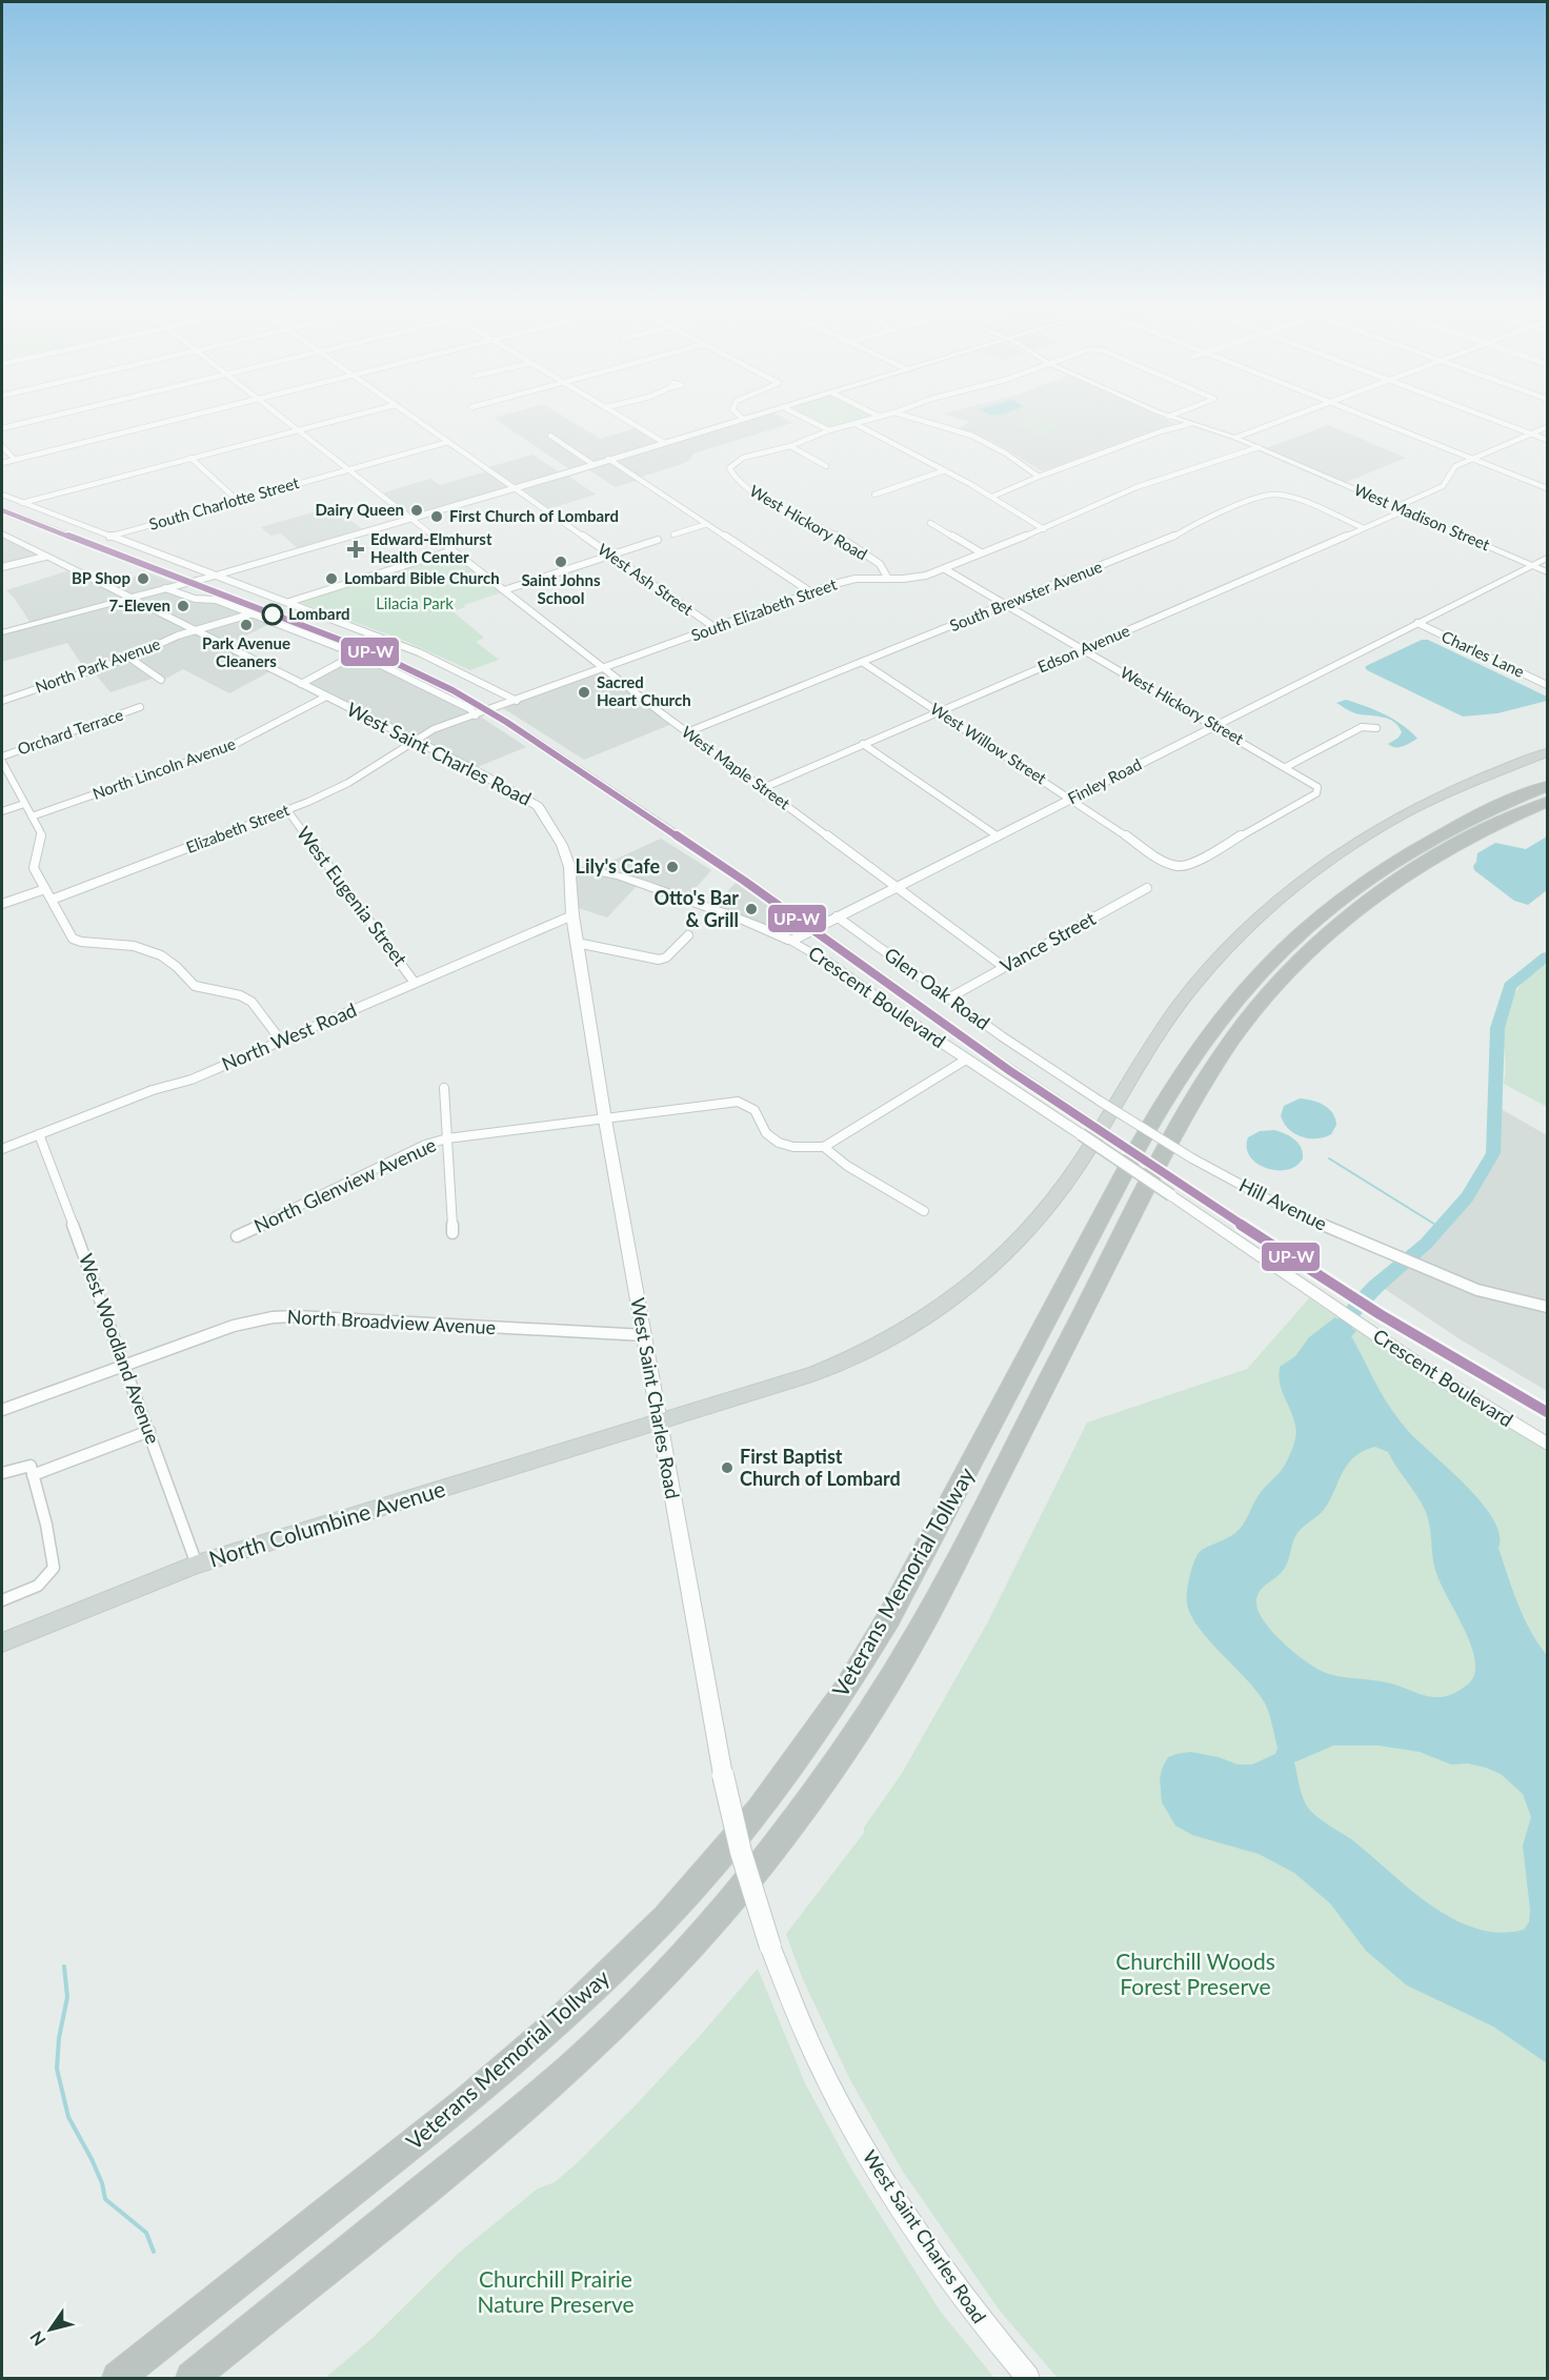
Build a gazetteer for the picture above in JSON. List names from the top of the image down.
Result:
{
  "streets": {
    "highway": ["Veterans Memorial Tollway"],
    "main road": [
      "West Saint Charles Road",
      "Finley Road",
      "Crescent Boulevard",
      "North Columbine Avenue"
    ],
    "street": [
      "South Charlotte Street",
      "West Madison Street",
      "West Hickory Road",
      "West Ash Street",
      "South Brewster Avenue",
      "South Elizabeth Street",
      "Edson Avenue",
      "Charles Lane",
      "North Park Avenue",
      "West Hickory Street",
      "Orchard Terrace",
      "West Willow Street",
      "West Maple Street",
      "North Lincoln Avenue",
      "Elizabeth Street",
      "West Eugenia Street",
      "Vance Street",
      "Glen Oak Road",
      "North West Road",
      "North Glenview Avenue",
      "Hill Avenue",
      "North Broadview Avenue",
      "West Woodland Avenue"
    ]
  },
  "crossings": [
    ["South Charlotte Street", "West Ash Street"],
    ["South Charlotte Street", "West Maple Street"],
    ["West Madison Street", "South Elizabeth Street"],
    ["West Madison Street", "Edson Avenue"],
    ["West Madison Street", "Finley Road"],
    ["West Hickory Road", "South Elizabeth Street"],
    ["West Ash Street", "South Elizabeth Street"],
    ["South Brewster Avenue", "Edson Avenue"],
    ["South Brewster Avenue", "West Hickory Street"],
    ["South Brewster Avenue", "West Willow Street"],
    ["South Brewster Avenue", "West Maple Street"],
    ["South Elizabeth Street", "West Hickory Street"],
    ["South Elizabeth Street", "West Saint Charles Road"],
    ["South Elizabeth Street", "West Maple Street"],
    ["South Elizabeth Street", "Elizabeth Street"],
    ["Edson Avenue", "West Hickory Street"],
    ["Edson Avenue", "West Willow Street"],
    ["Edson Avenue", "West Maple Street"],
    ["Charles Lane", "Finley Road"],
    ["North Park Avenue", "West Saint Charles Road"],
    ["West Hickory Street", "West Willow Street"],
    ["West Hickory Street", "Finley Road"],
    ["West Willow Street", "Finley Road"],
    ["West Saint Charles Road", "North Lincoln Avenue"],
    ["West Saint Charles Road", "Elizabeth Street"],
    ["West Saint Charles Road", "Crescent Boulevard"],
    ["West Saint Charles Road", "North West Road"],
    ["West Saint Charles Road", "North Glenview Avenue"],
    ["West Saint Charles Road", "North Broadview Avenue"],
    ["West Saint Charles Road", "North Columbine Avenue"],
    ["West Maple Street", "Finley Road"],
    ["West Maple Street", "Vance Street"],
    ["Finley Road", "Glen Oak Road"],
    ["Finley Road", "Crescent Boulevard"],
    ["Elizabeth Street", "West Eugenia Street"],
    ["West Eugenia Street", "North West Road"],
    ["Vance Street", "Glen Oak Road"],
    ["Glen Oak Road", "Hill Avenue"],
    ["North West Road", "West Woodland Avenue"],
    ["North Broadview Avenue", "West Woodland Avenue"],
    ["West Woodland Avenue", "North Columbine Avenue"]
  ],
  "parks": ["Lilacia Park", "Churchill Woods Forest Preserve", "Churchill Prairie Nature Preserve"],
  "places": {
    "other": [
      "Dairy Queen",
      "First Church of Lombard",
      "Saint Johns School",
      "BP Shop",
      "Lombard Bible Church",
      "7-Eleven",
      "Lombard",
      "Park Avenue Cleaners",
      "Sacred Heart Church",
      "Lily's Cafe",
      "Otto's Bar & Grill",
      "First Baptist Church of Lombard"
    ],
    "health": ["Edward-Elmhurst Health Center"]
  },
  "lines": ["transit line UP-W"],
  "north": "bottom left"
}
